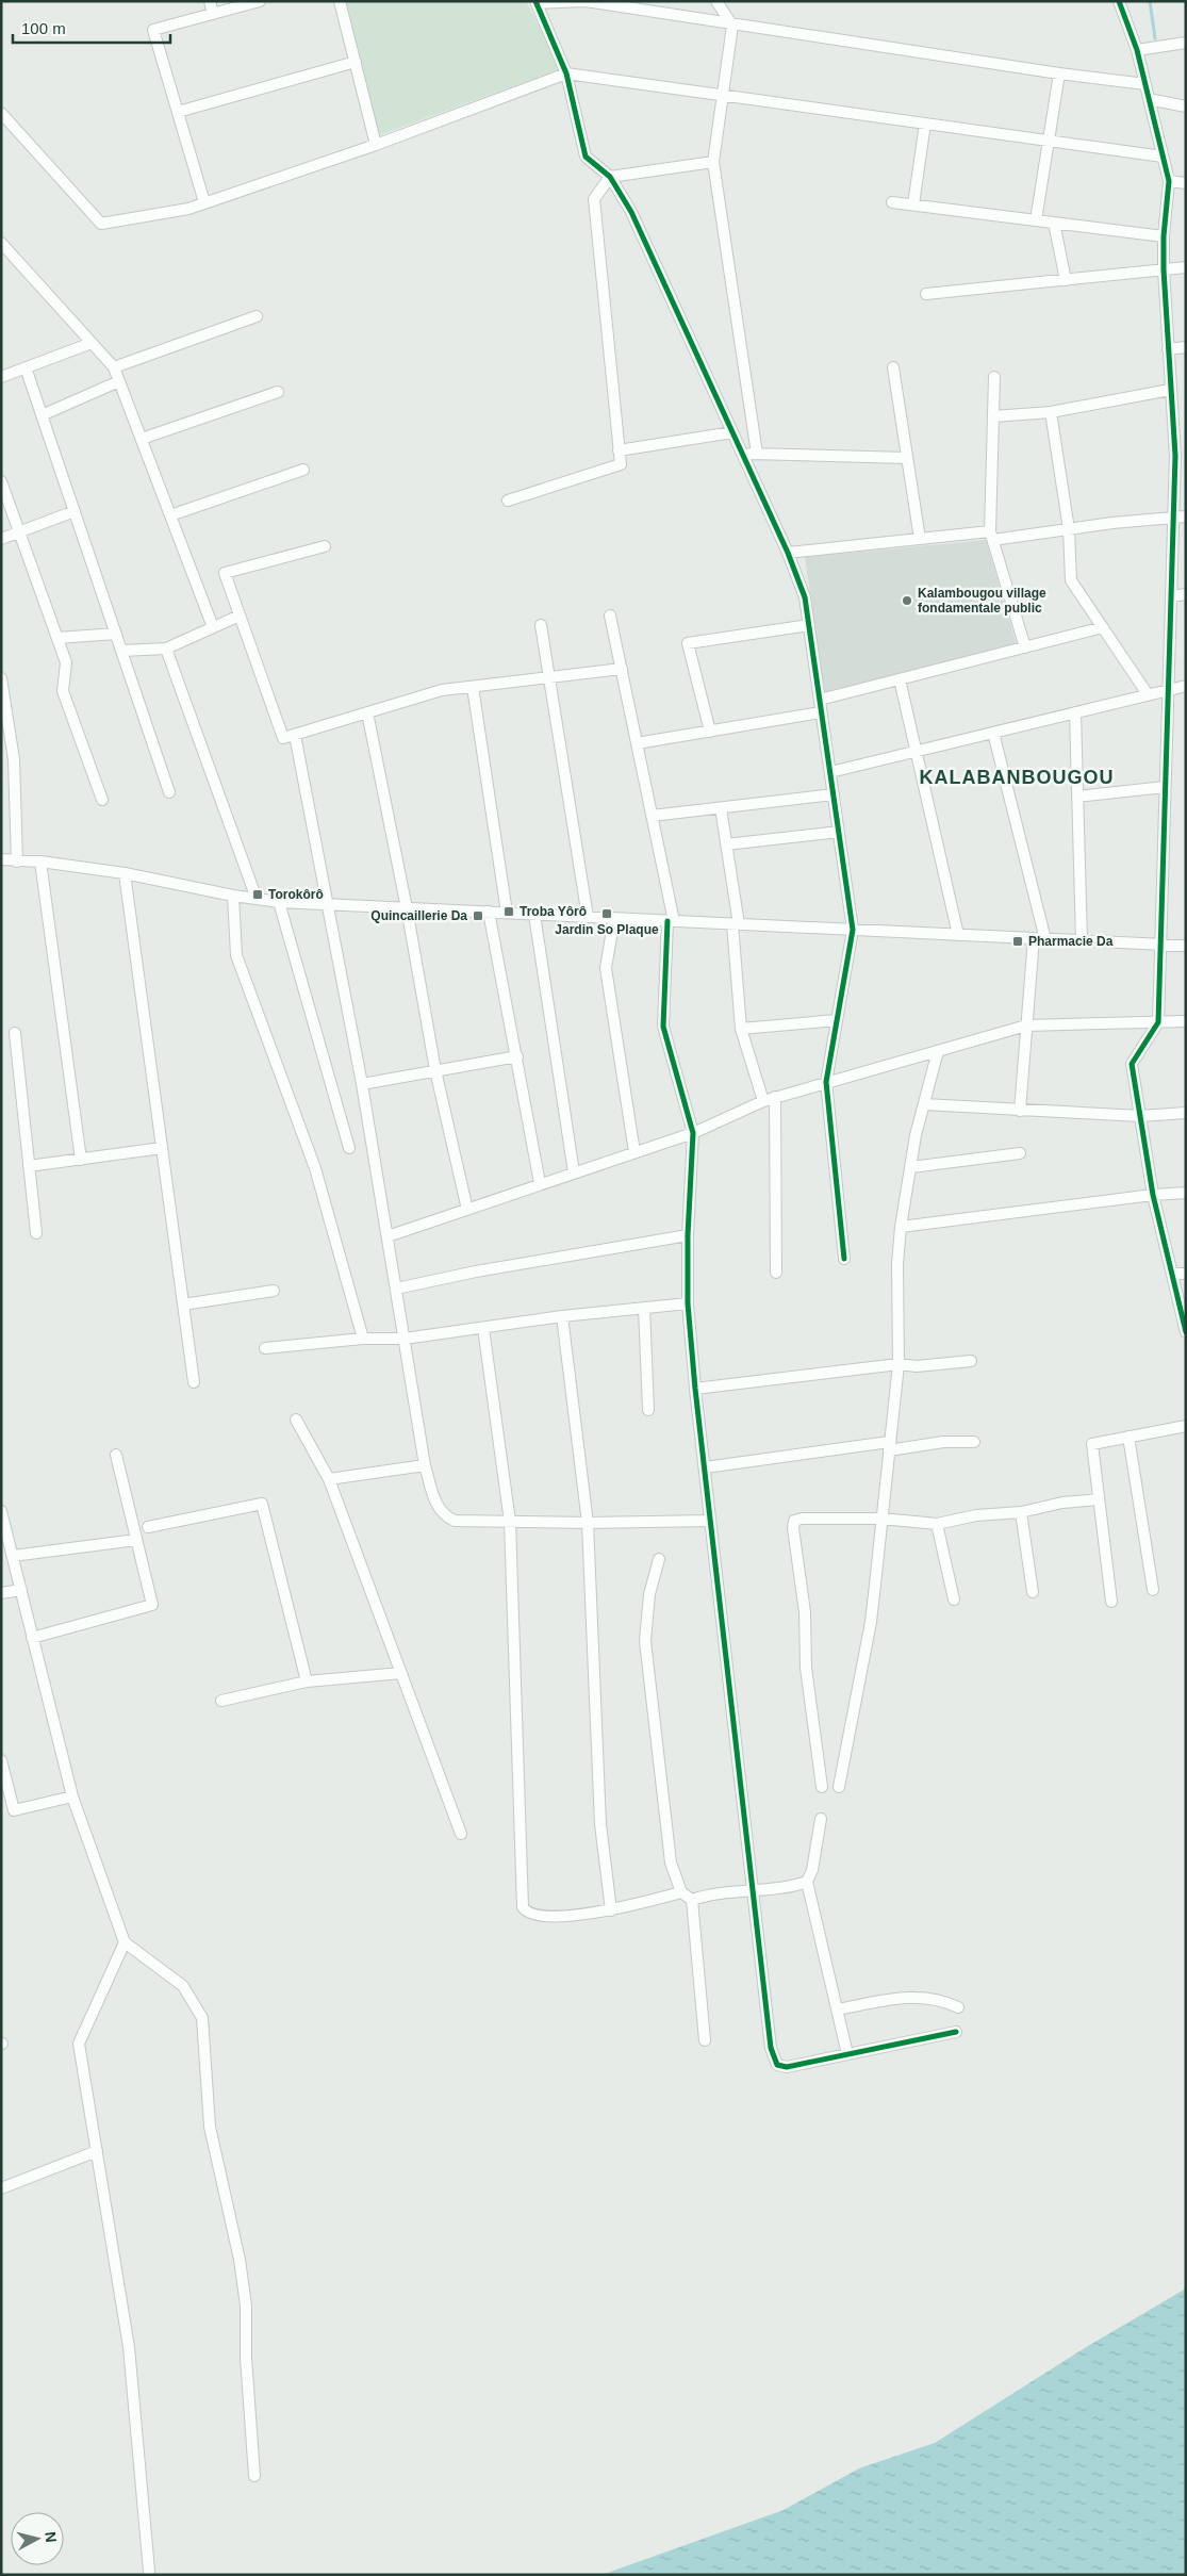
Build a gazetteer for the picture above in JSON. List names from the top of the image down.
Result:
{
  "districts": ["KALABANBOUGOU"],
  "places": {
    "other": ["Kalambougou village fondamentale public"],
    "transit": [
      "Torokôrô",
      "Troba Yôrô",
      "Jardin So Plaque",
      "Quincaillerie Da",
      "Pharmacie Da"
    ]
  },
  "scale_bar": "100 m",
  "north": "right"
}
